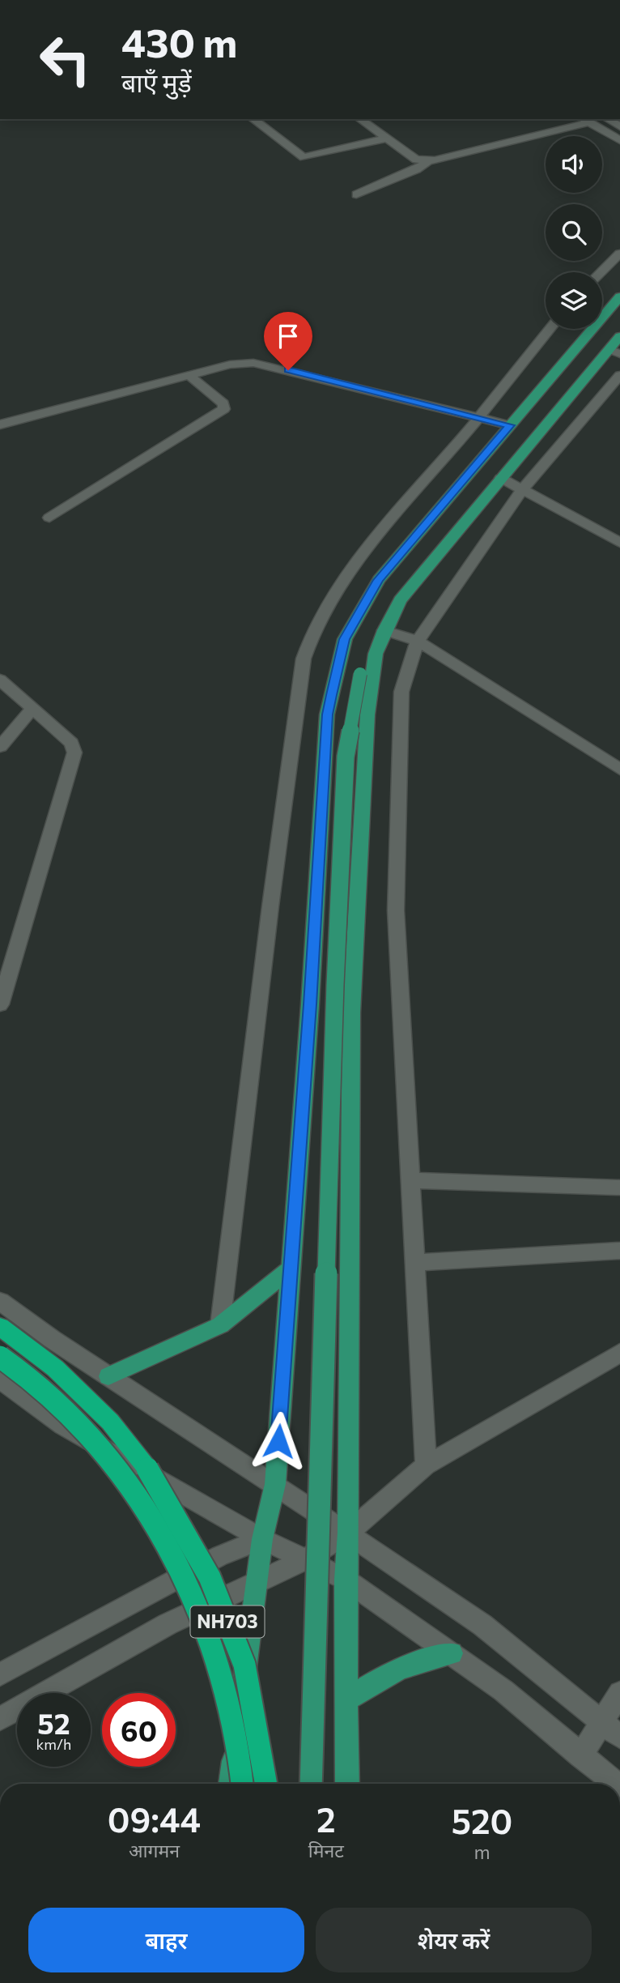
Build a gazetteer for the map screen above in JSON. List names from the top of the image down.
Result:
{
  "streets": {
    "highway": ["NH703"]
  },
  "page": {
    "turn": ["430 m", "बाएँ मुड़ें"],
    "speed": "52 km/h",
    "limit": "60",
    "eta": [
      "09:44",
      "आगमन",
      "2",
      "मिनट",
      "520",
      "m"
    ],
    "buttons": ["बाहर", "शेयर करें"]
  }
}
